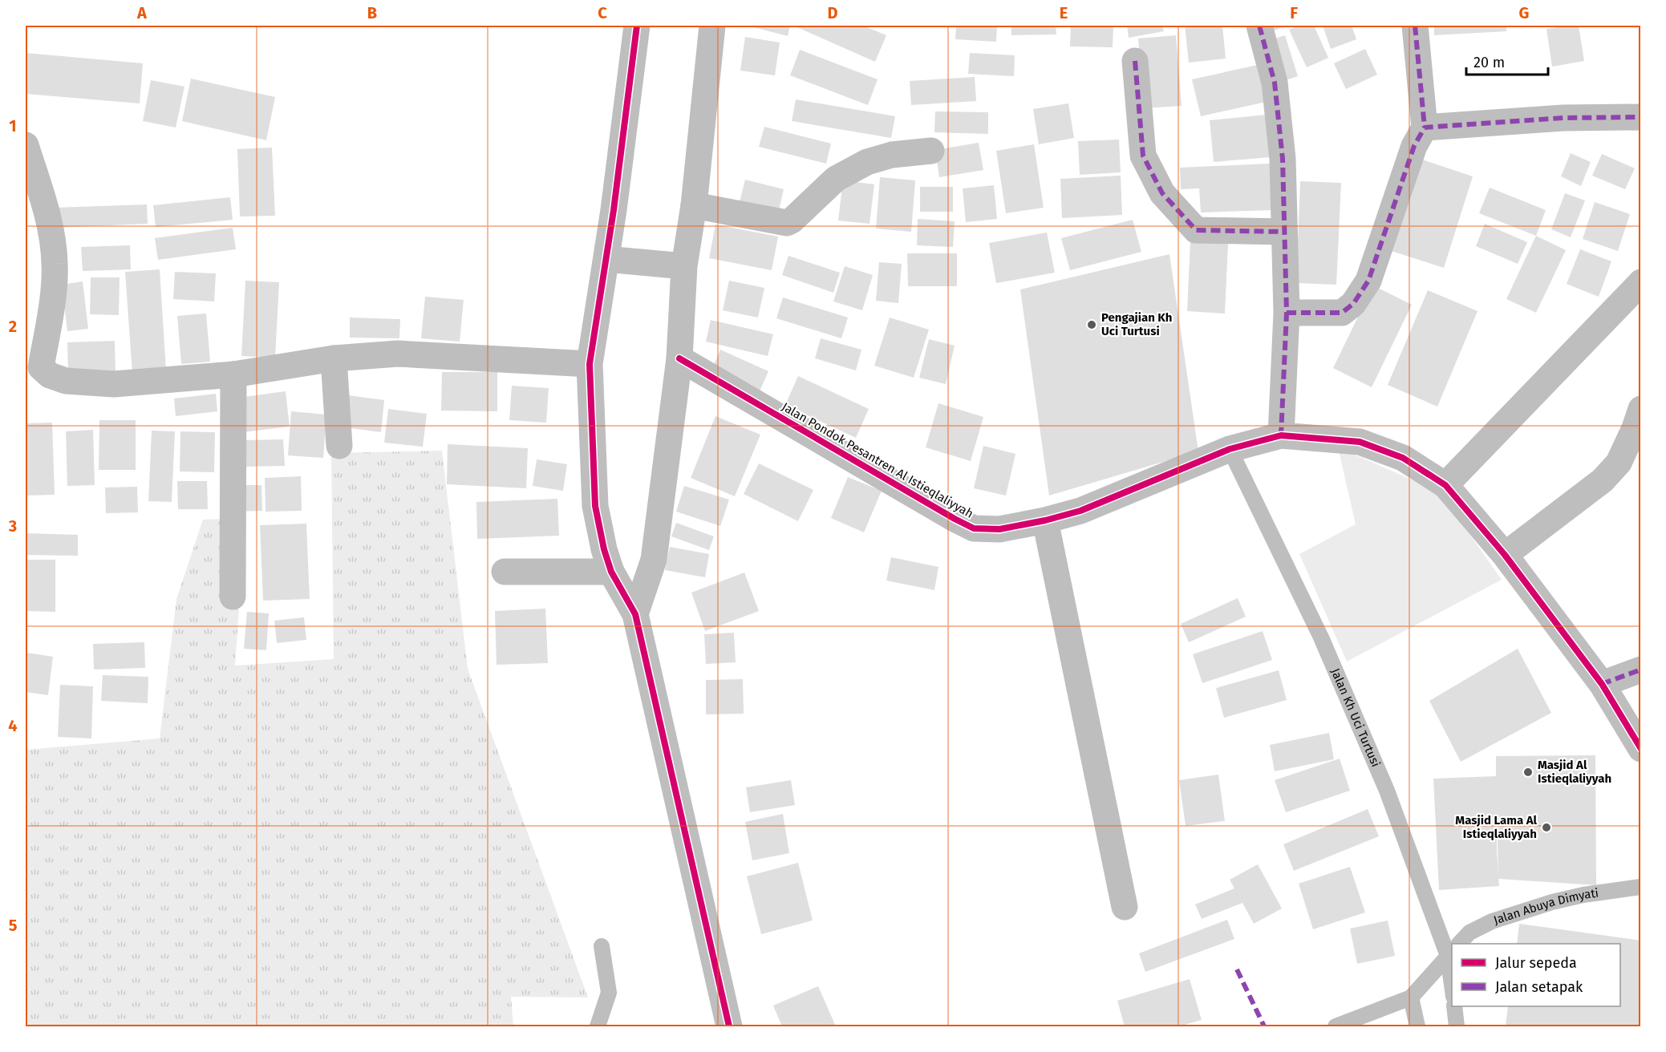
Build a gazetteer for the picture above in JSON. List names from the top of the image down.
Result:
{
  "streets": {
    "street": ["Jalan Pondok Pesantren Al Istieqlaliyyah"],
    "lane": ["Jalan Kh Uci Turtusi", "Jalan Abuya Dimyati"]
  },
  "crossings": [
    ["Jalan Pondok Pesantren Al Istieqlaliyyah", "Jalan Kh Uci Turtusi"]
  ],
  "places": ["Pengajian Kh Uci Turtusi", "Masjid Al Istieqlaliyyah", "Masjid Lama Al Istieqlaliyyah"],
  "legend": ["Jalur sepeda", "Jalan setapak"],
  "scale_bar": "20 m",
  "grid": {
    "columns": [
      "A",
      "B",
      "C",
      "D",
      "E",
      "F",
      "G"
    ],
    "rows": [
      "1",
      "2",
      "3",
      "4",
      "5"
    ]
  }
}
